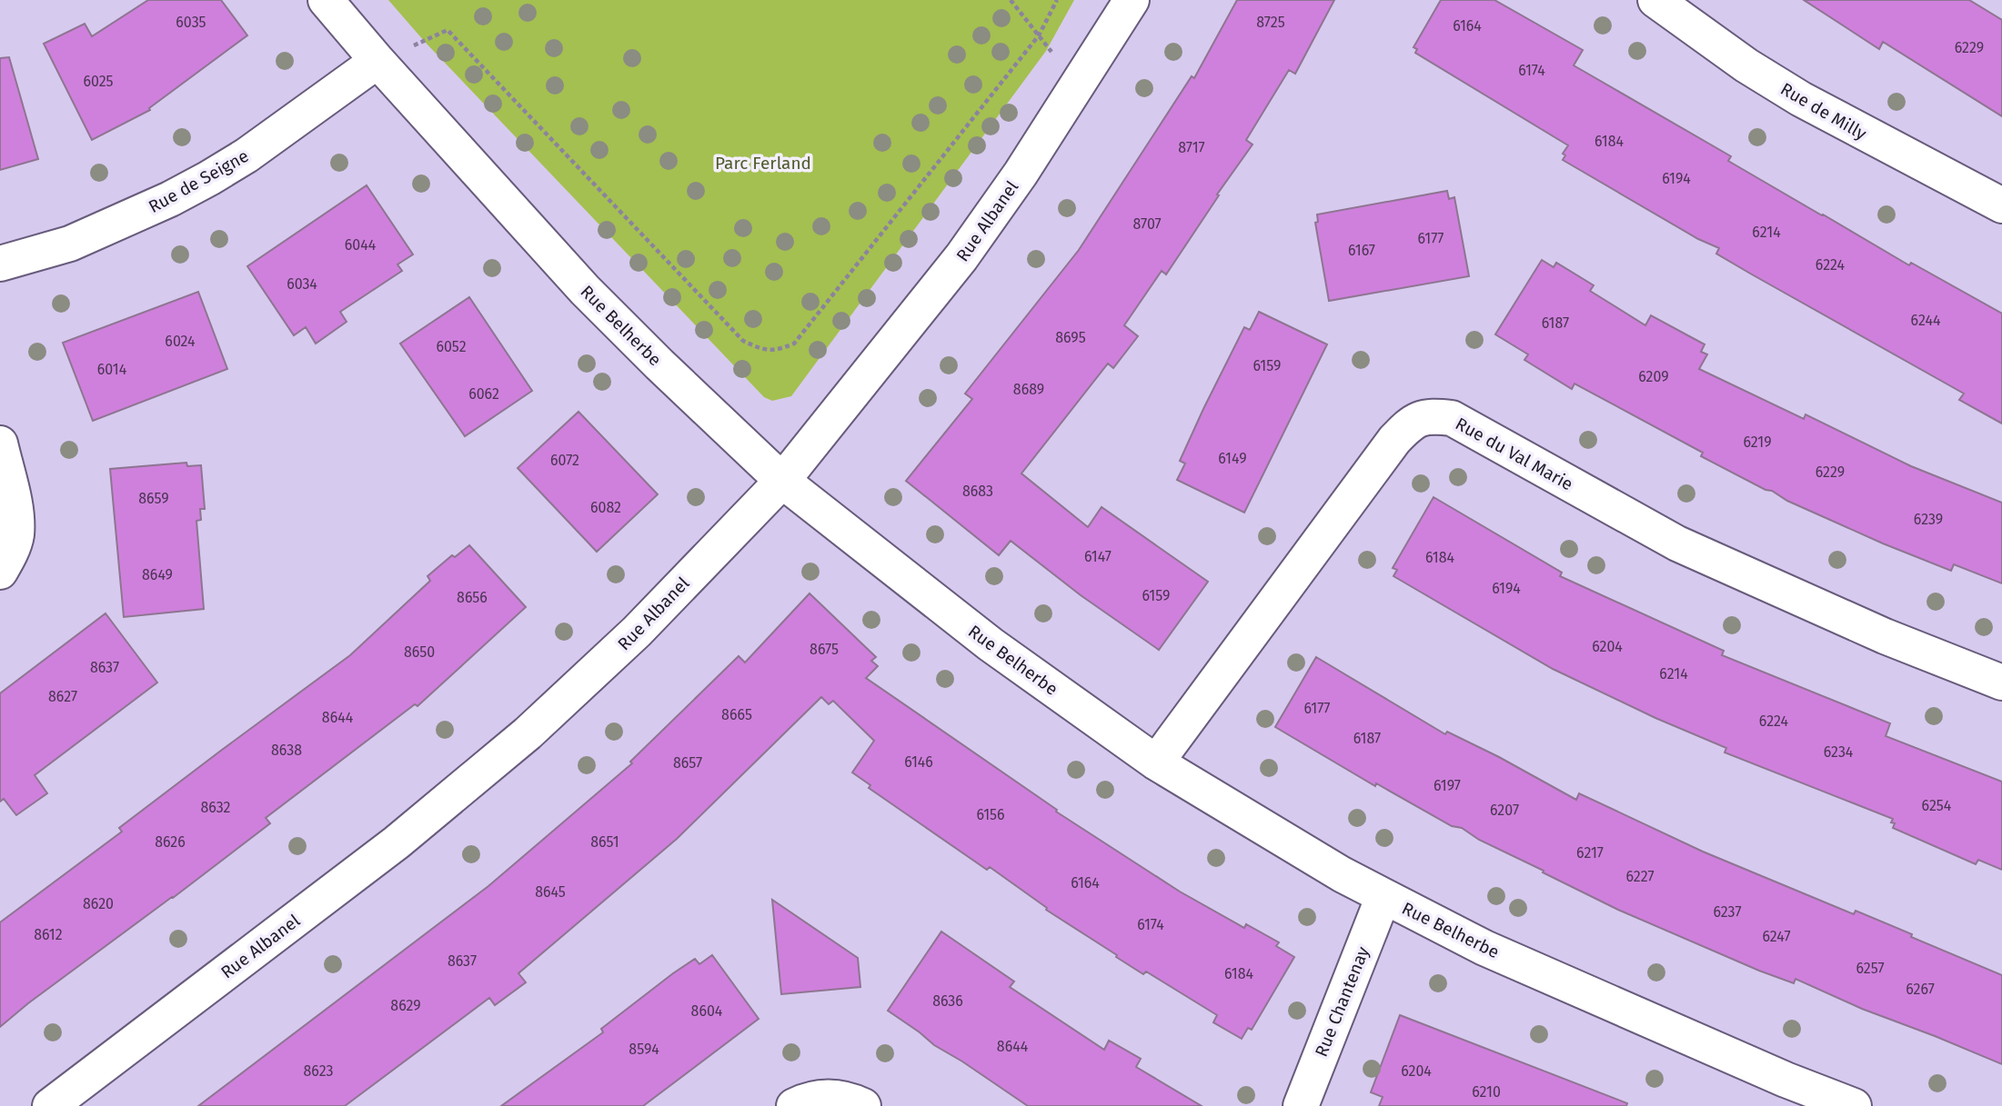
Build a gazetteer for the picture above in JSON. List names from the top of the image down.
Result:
{
  "streets": {
    "street": [
      "Rue de Milly",
      "Rue de Seigne",
      "Rue Albanel",
      "Rue Belherbe",
      "Rue du Val Marie",
      "Rue Chantenay"
    ]
  },
  "crossings": [
    ["Rue de Seigne", "Rue Belherbe"],
    ["Rue Albanel", "Rue Belherbe"],
    ["Rue Belherbe", "Rue du Val Marie"],
    ["Rue Belherbe", "Rue Chantenay"]
  ],
  "parks": ["Parc Ferland"],
  "house_numbers": [
    "6035",
    "8725",
    "6164",
    "6229",
    "6174",
    "6025",
    "6184",
    "8717",
    "6194",
    "8707",
    "6214",
    "6177",
    "6044",
    "6167",
    "6224",
    "6034",
    "6244",
    "6187",
    "8695",
    "6024",
    "6052",
    "6159",
    "6014",
    "6209",
    "8689",
    "6062",
    "6219",
    "6149",
    "6072",
    "6229",
    "8683",
    "8659",
    "6082",
    "6239",
    "6147",
    "6184",
    "8649",
    "6194",
    "6159",
    "8656",
    "6204",
    "8675",
    "8650",
    "8637",
    "6214",
    "8627",
    "6177",
    "8665",
    "8644",
    "6224",
    "6187",
    "8638",
    "6234",
    "6146",
    "8657",
    "6197",
    "6254",
    "8632",
    "6207",
    "6156",
    "8626",
    "8651",
    "6217",
    "6227",
    "6164",
    "8645",
    "8620",
    "6237",
    "6174",
    "8612",
    "6247",
    "8637",
    "6257",
    "6184",
    "6267",
    "8636",
    "8629",
    "8604",
    "8644",
    "8594",
    "8623",
    "6204",
    "6210"
  ]
}
